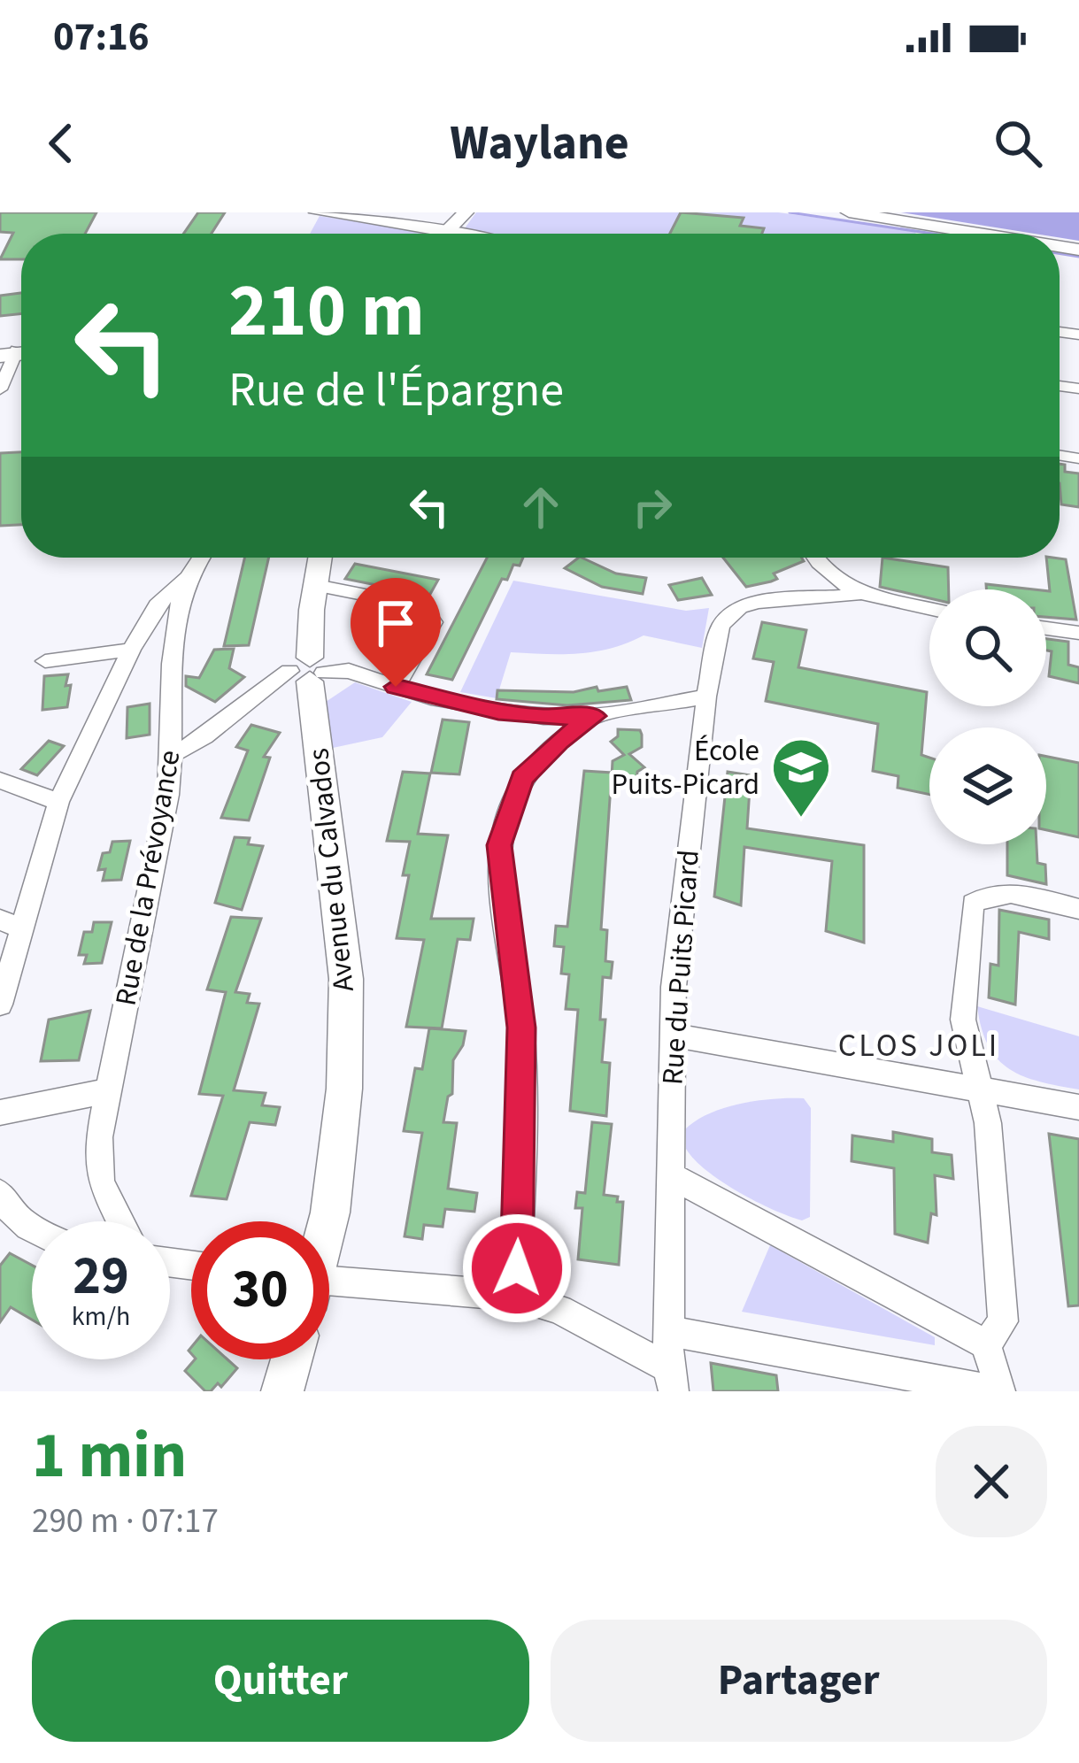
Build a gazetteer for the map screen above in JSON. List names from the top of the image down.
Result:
{
  "streets": {
    "street": ["Avenue du Calvados", "Rue de la Prévoyance", "Rue du Puits Picard"]
  },
  "districts": ["CLOS JOLI"],
  "places": {
    "school or university": ["École Puits-Picard"]
  },
  "page": {
    "status": "07:16",
    "header": "Waylane",
    "turn": ["210 m", "Rue de l'Épargne"],
    "speed": "29 km/h",
    "limit": "30",
    "heading": ["1 min", "290 m · 07:17"],
    "buttons": ["Quitter", "Partager"]
  }
}
